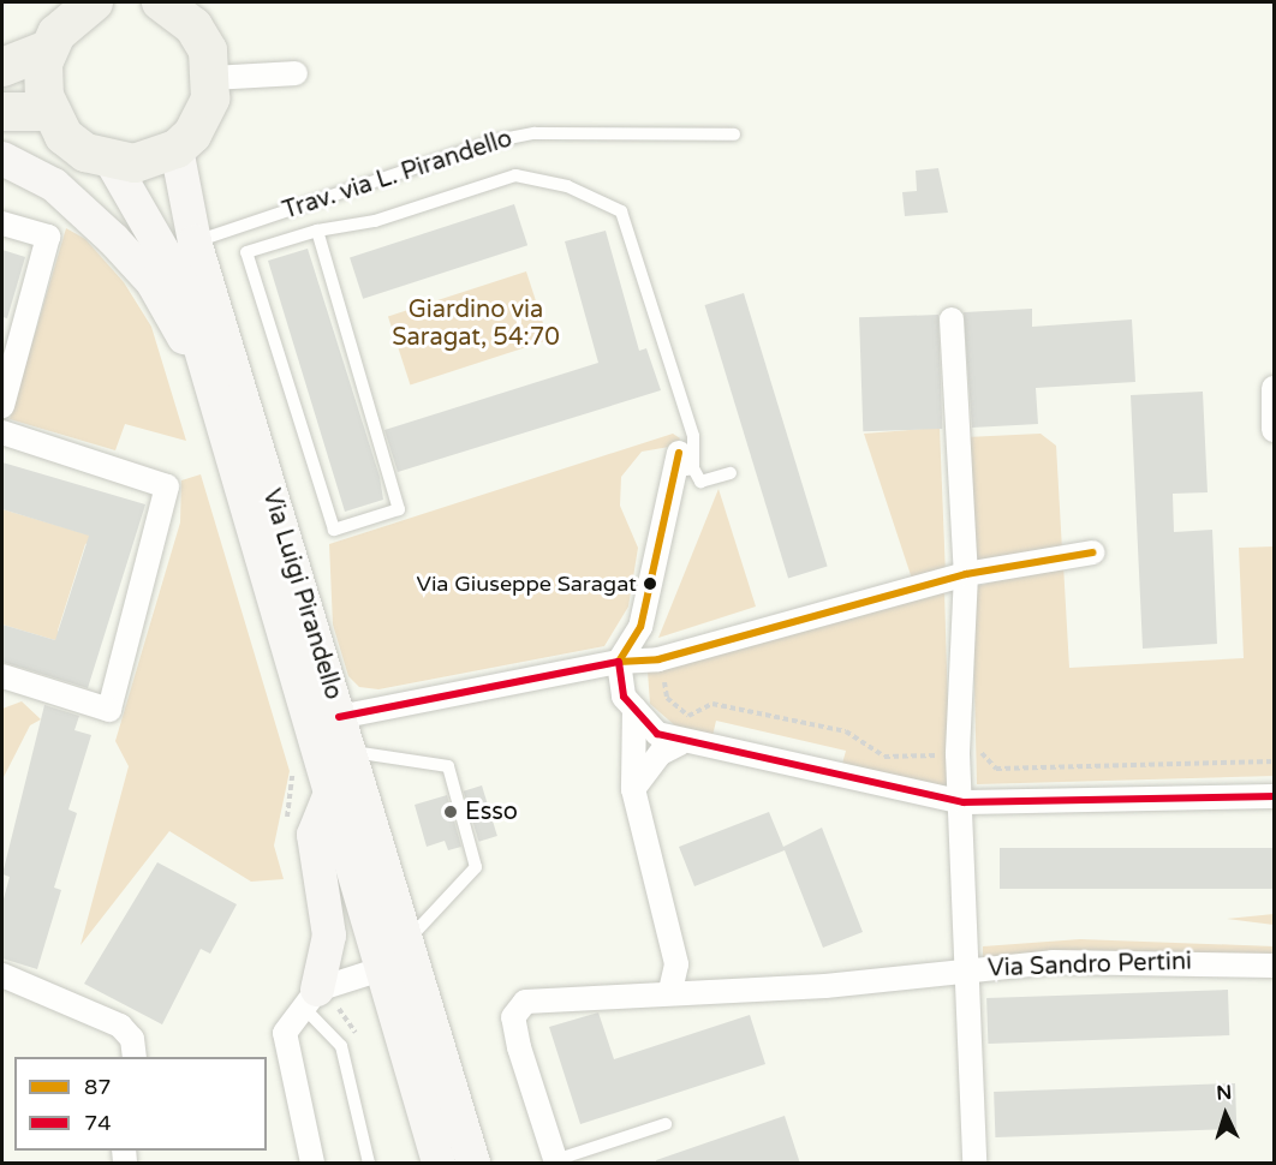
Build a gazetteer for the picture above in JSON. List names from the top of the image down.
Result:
{
  "streets": {
    "main road": ["Via Luigi Pirandello"],
    "street": ["Via Sandro Pertini"],
    "lane": ["Trav. via L. Pirandello"]
  },
  "crossings": [
    ["Trav. via L. Pirandello", "Via Luigi Pirandello"]
  ],
  "parks": ["Giardino via Saragat, 54:70"],
  "places": ["Via Giuseppe Saragat", "Esso"],
  "lines": ["transit line 87", "transit line 74"],
  "legend": ["87", "74"],
  "north": "top"
}
